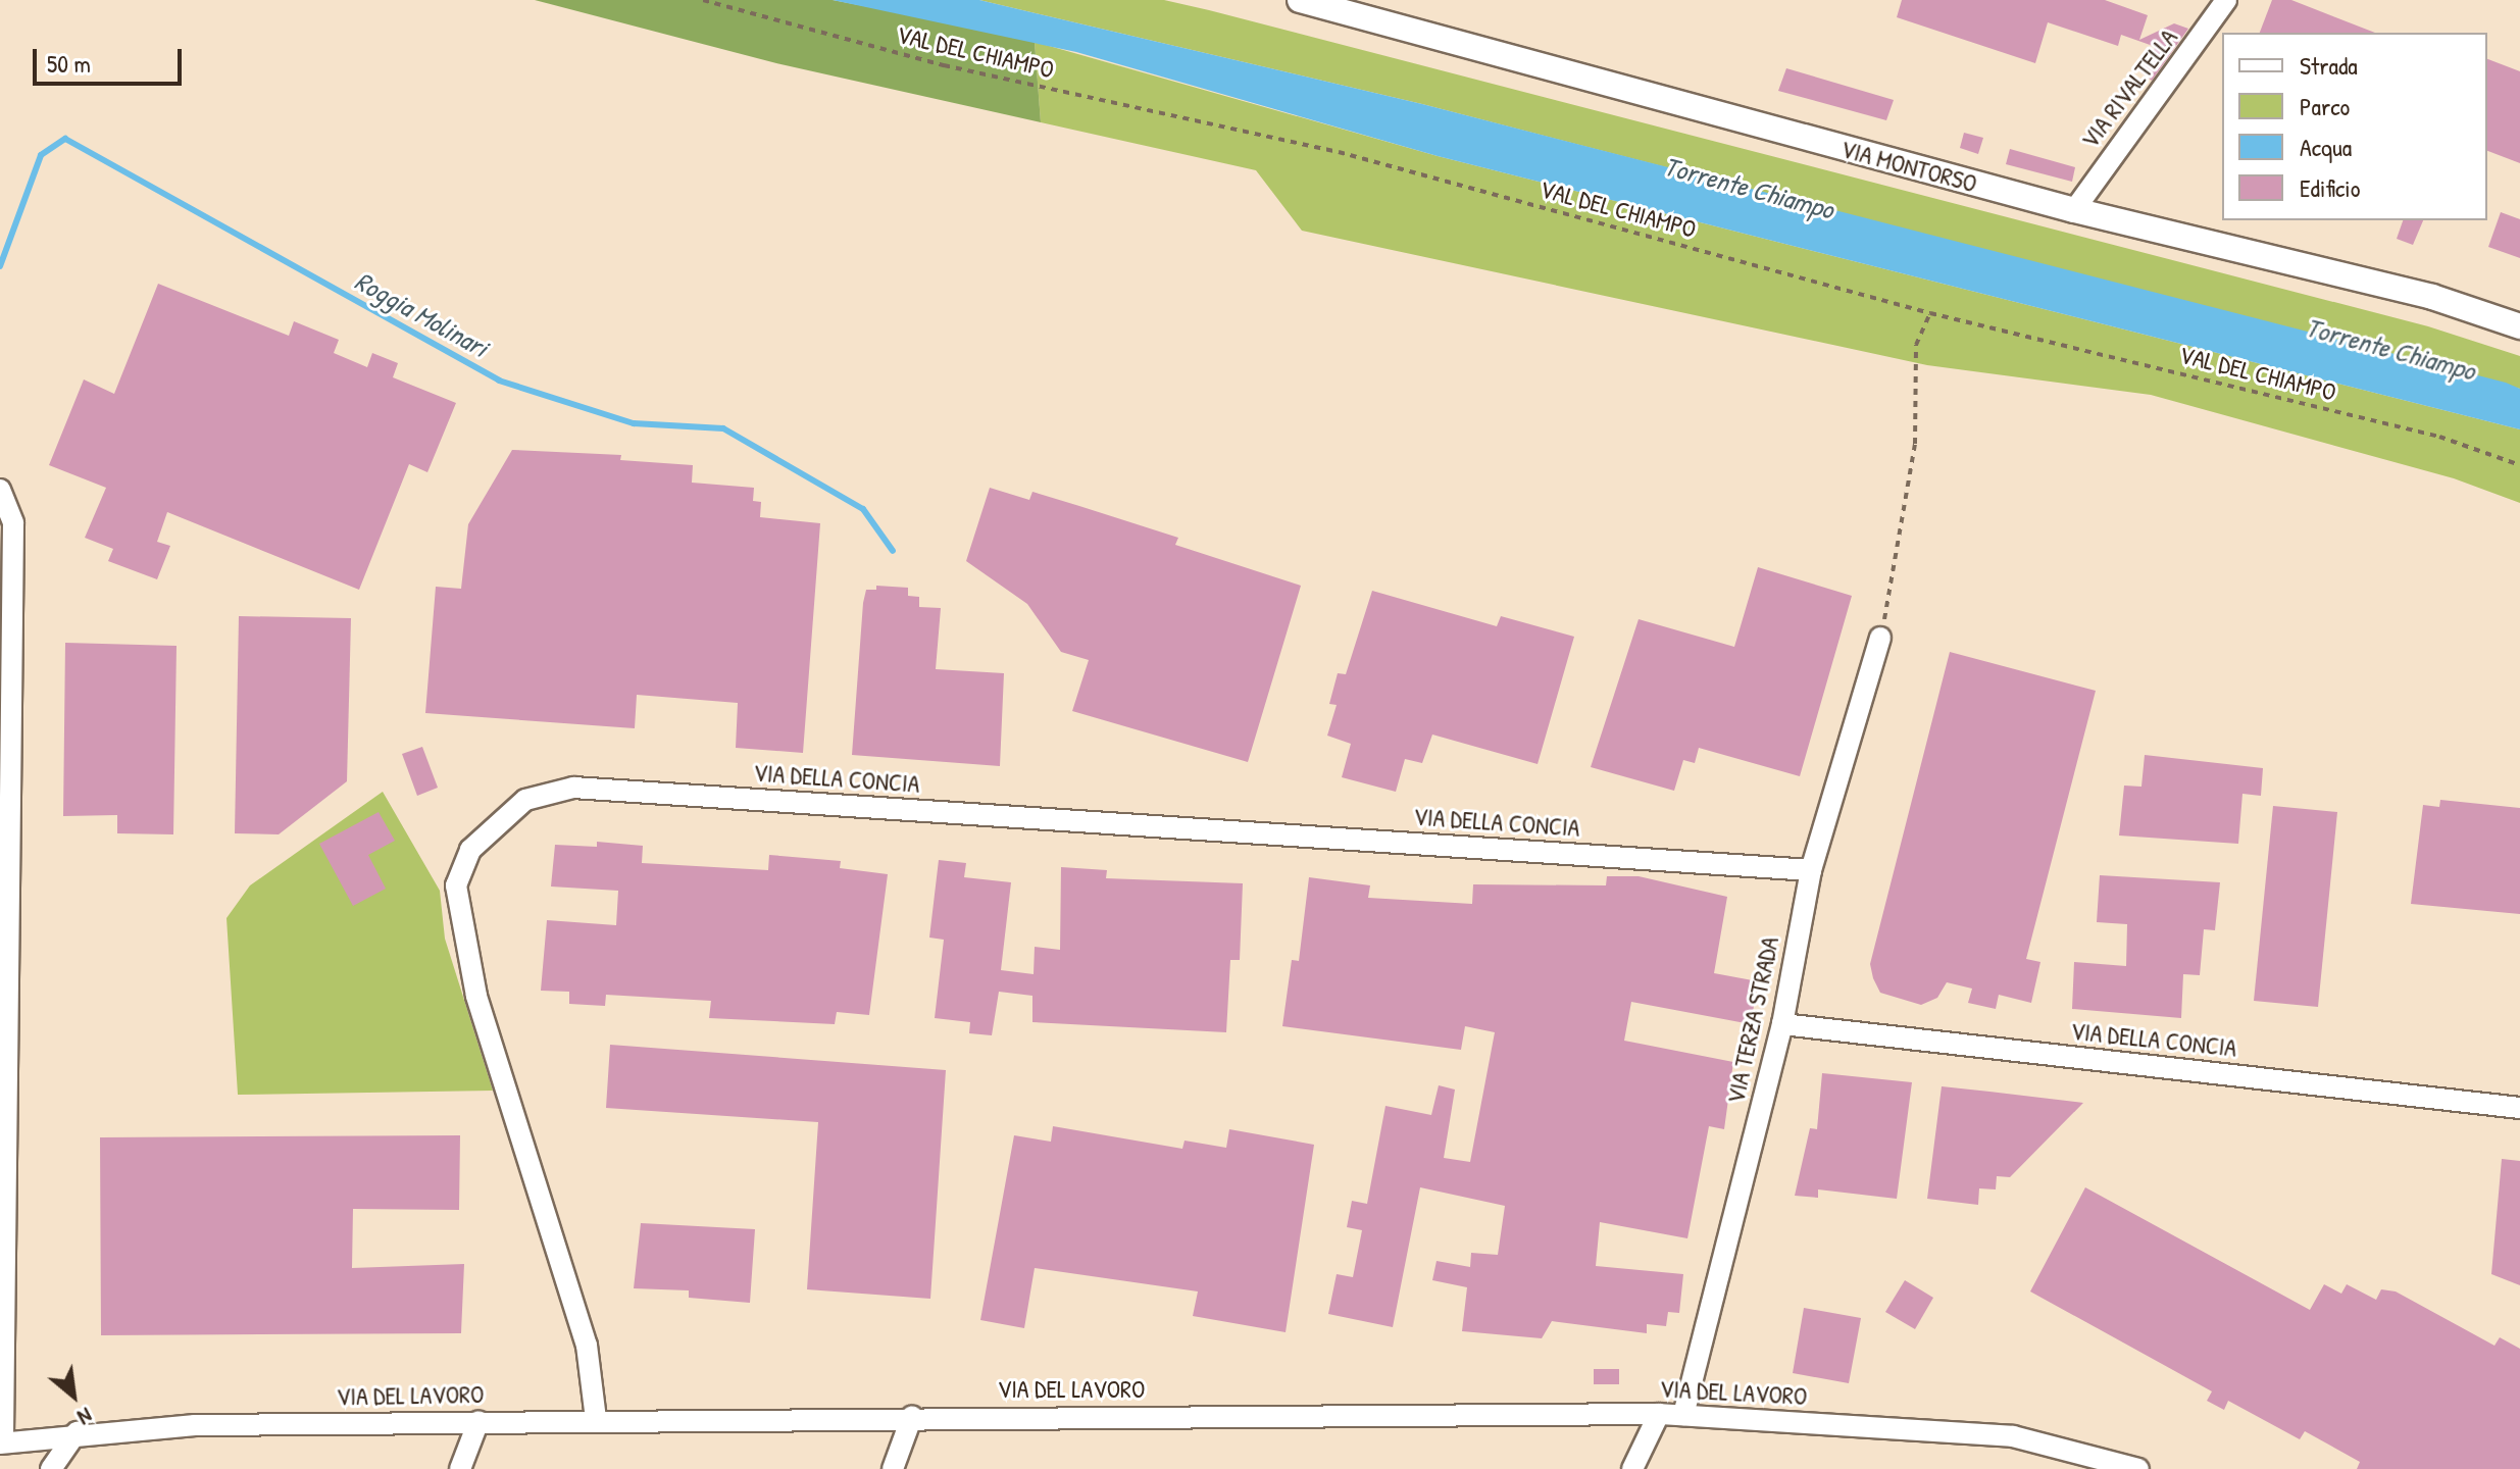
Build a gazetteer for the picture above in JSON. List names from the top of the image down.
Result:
{
  "streets": {
    "main road": ["VIA MONTORSO"],
    "street": [
      "VIA RIVALTELLA",
      "VIA DELLA CONCIA",
      "VIA TERZA STRADA",
      "VIA DEL LAVORO"
    ],
    "path": ["VAL DEL CHIAMPO"]
  },
  "crossings": [
    ["VIA RIVALTELLA", "VIA MONTORSO"],
    ["VIA DELLA CONCIA", "VIA TERZA STRADA"],
    ["VIA DELLA CONCIA", "VIA DEL LAVORO"],
    ["VIA TERZA STRADA", "VIA DEL LAVORO"]
  ],
  "water": ["Torrente Chiampo", "Roggia Molinari"],
  "legend": [
    "Strada",
    "Parco",
    "Acqua",
    "Edificio"
  ],
  "scale_bar": "50 m",
  "north": "bottom right"
}
